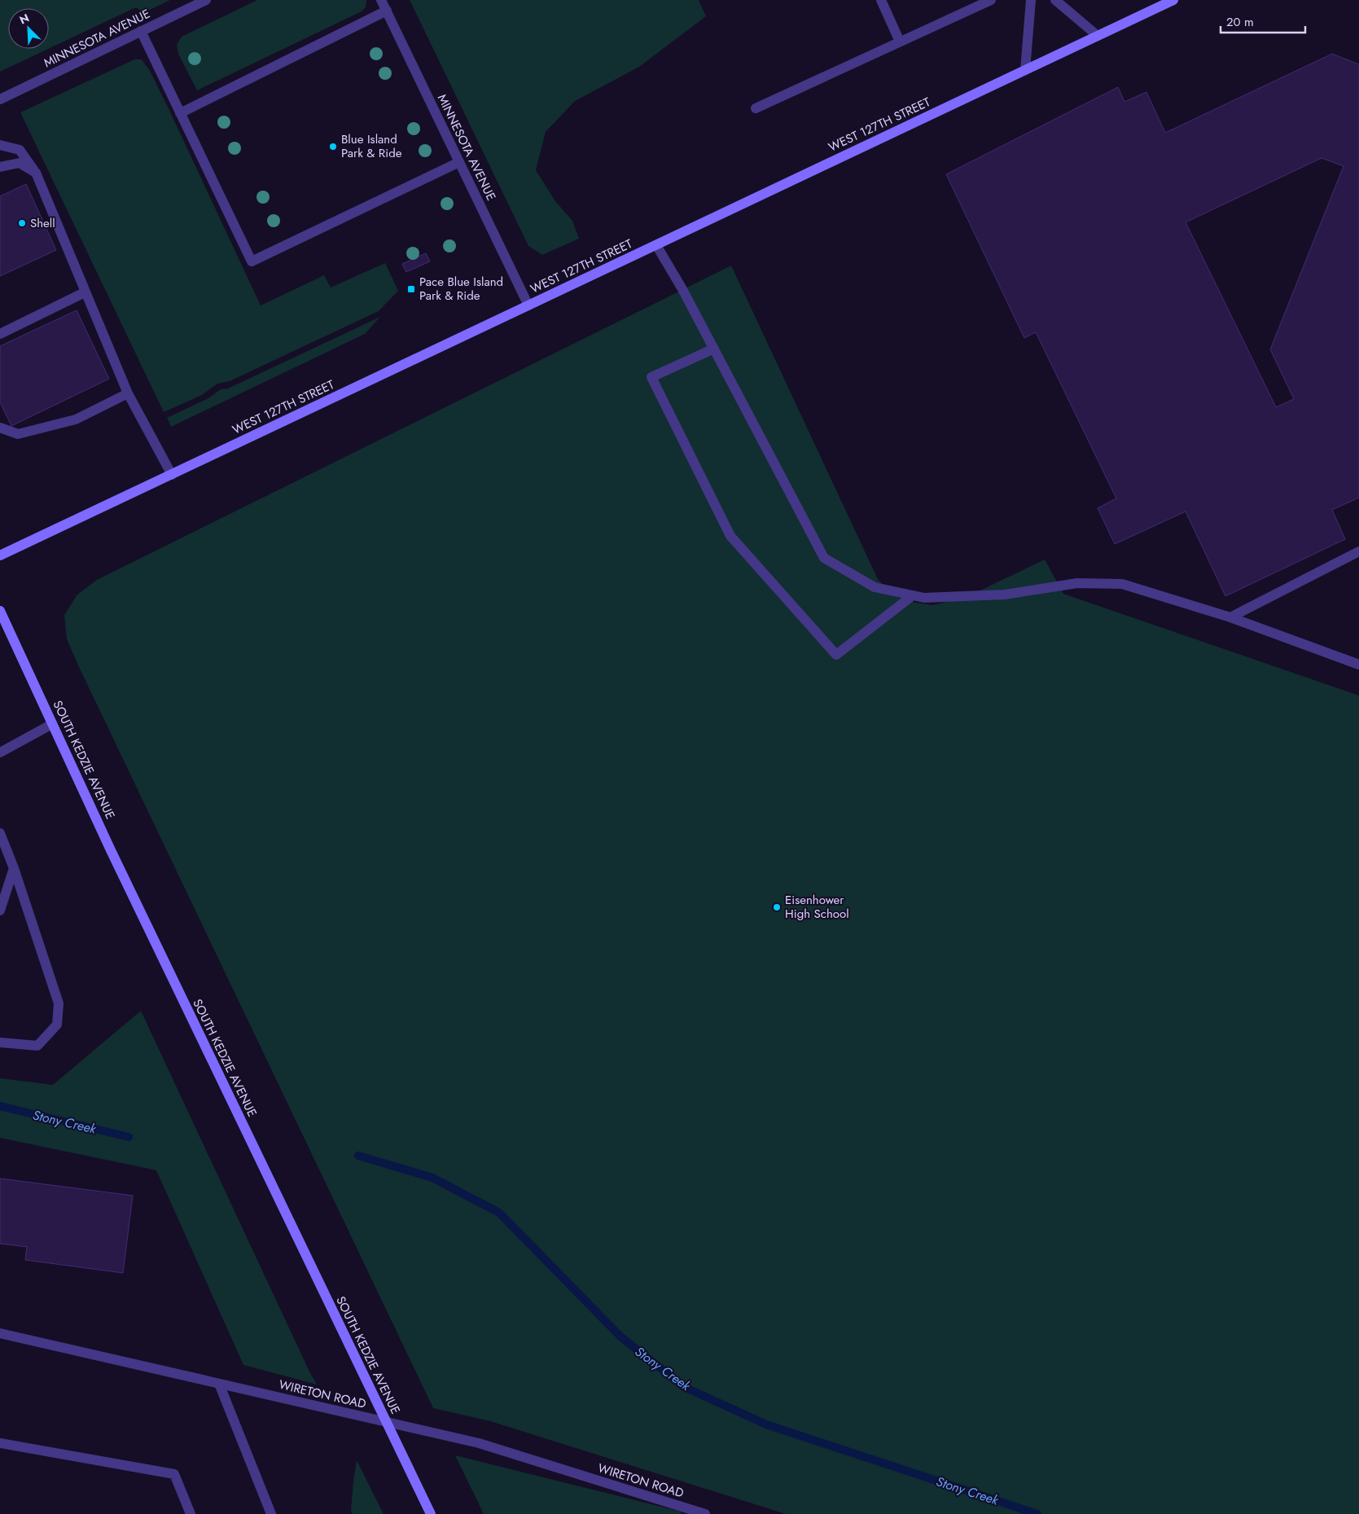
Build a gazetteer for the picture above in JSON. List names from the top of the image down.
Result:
{
  "streets": {
    "main road": ["WEST 127TH STREET", "SOUTH KEDZIE AVENUE"],
    "street": ["MINNESOTA AVENUE", "WIRETON ROAD"]
  },
  "crossings": [
    ["MINNESOTA AVENUE", "WEST 127TH STREET"]
  ],
  "water": ["Stony Creek"],
  "places": {
    "other": ["Blue Island Park & Ride", "Shell", "Eisenhower High School"],
    "transit": ["Pace Blue Island Park & Ride"]
  },
  "scale_bar": "20 m",
  "north": "top left"
}
